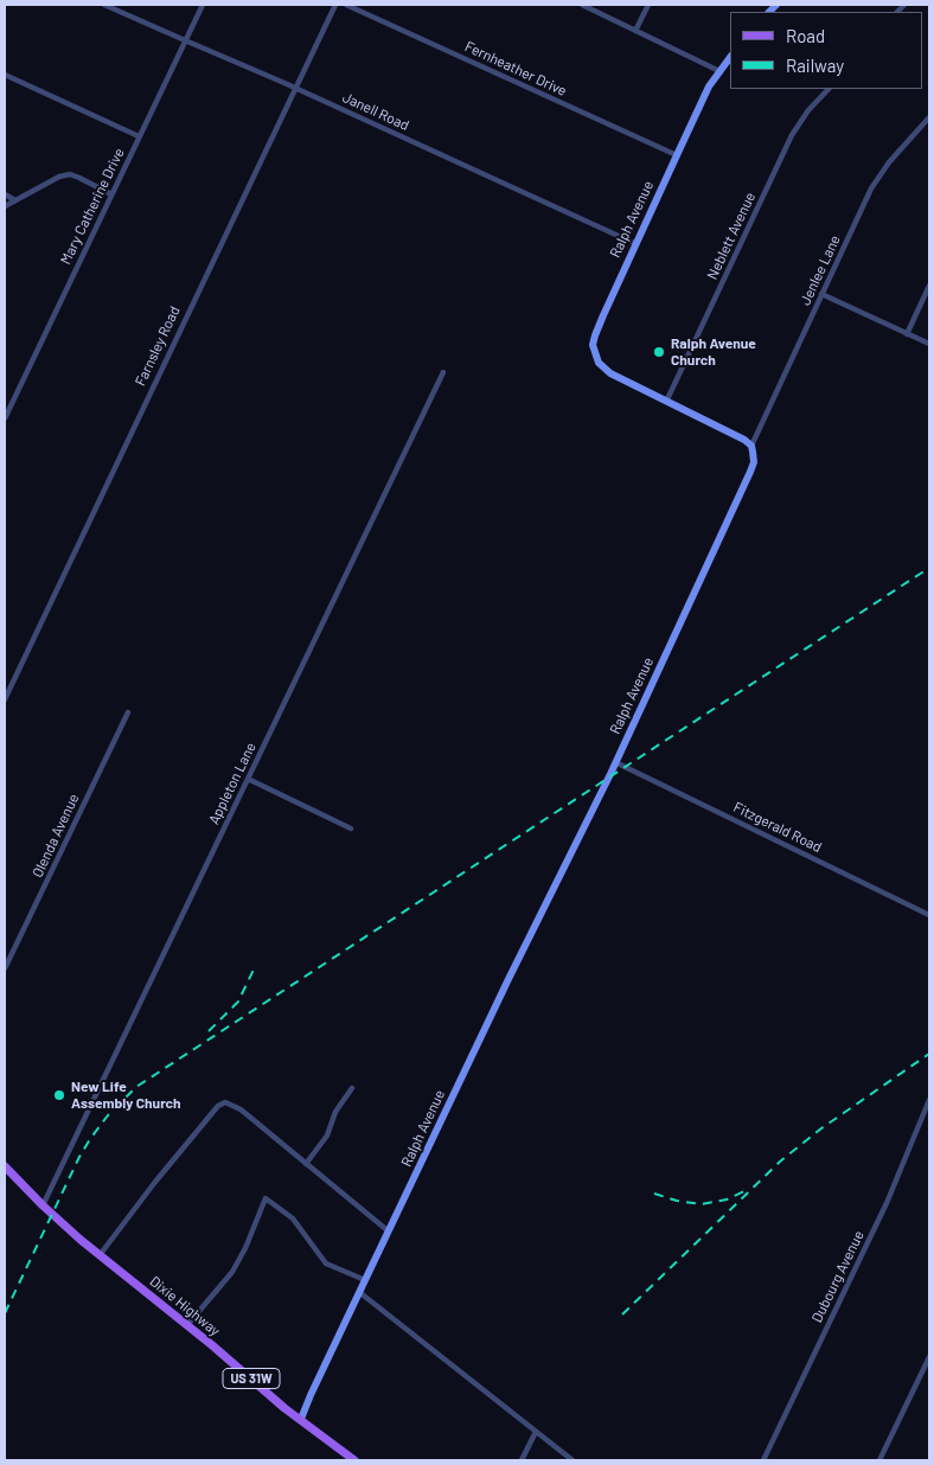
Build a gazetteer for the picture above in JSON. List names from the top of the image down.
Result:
{
  "streets": {
    "main road": ["Dixie Highway", "US 31W"],
    "street": [
      "Fernheather Drive",
      "Janell Road",
      "Mary Catherine Drive",
      "Ralph Avenue",
      "Neblett Avenue",
      "Jenlee Lane",
      "Farnsley Road",
      "Appleton Lane",
      "Fitzgerald Road",
      "Olenda Avenue",
      "Dubourg Avenue"
    ]
  },
  "crossings": [
    ["Fernheather Drive", "Ralph Avenue"],
    ["Janell Road", "Mary Catherine Drive"],
    ["Janell Road", "Ralph Avenue"],
    ["Janell Road", "Farnsley Road"],
    ["Ralph Avenue", "Neblett Avenue"],
    ["Ralph Avenue", "Jenlee Lane"],
    ["Ralph Avenue", "Fitzgerald Road"],
    ["Ralph Avenue", "Dixie Highway"],
    ["Appleton Lane", "Dixie Highway"]
  ],
  "places": ["Ralph Avenue Church", "New Life Assembly Church"],
  "legend": ["Road", "Railway"]
}
